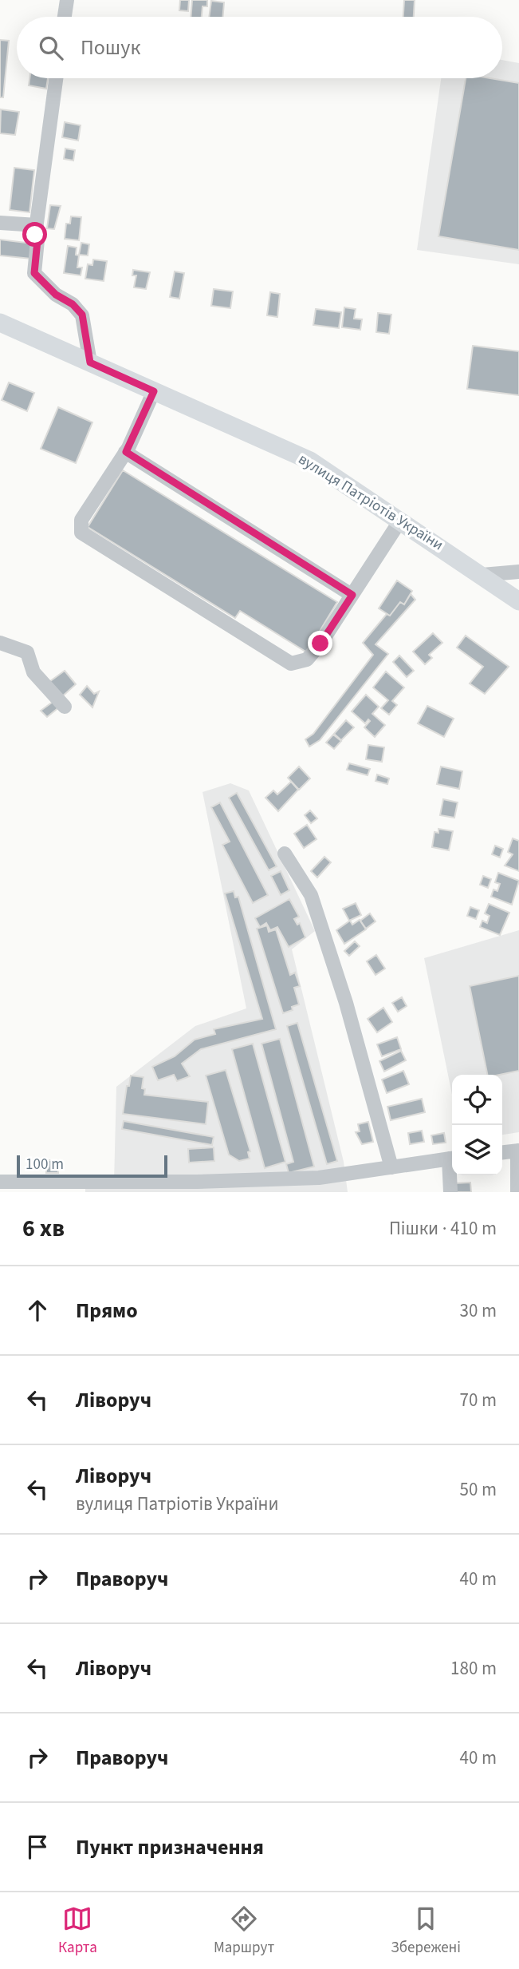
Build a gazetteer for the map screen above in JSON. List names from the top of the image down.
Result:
{
  "streets": {
    "main road": ["вулиця Патріотів України"]
  },
  "scale_bar": "100 m",
  "page": {
    "search": "Пошук",
    "scale": "100 m",
    "heading": ["6 хв", "Пішки · 410 m"],
    "list": [
      ["Прямо", "30 m"],
      ["Ліворуч", "70 m"],
      ["Ліворуч", "вулиця Патріотів України", "50 m"],
      ["Праворуч", "40 m"],
      ["Ліворуч", "180 m"],
      ["Праворуч", "40 m"],
      "Пункт призначення"
    ],
    "nav": ["Карта", "Маршрут", "Збережені"]
  }
}
